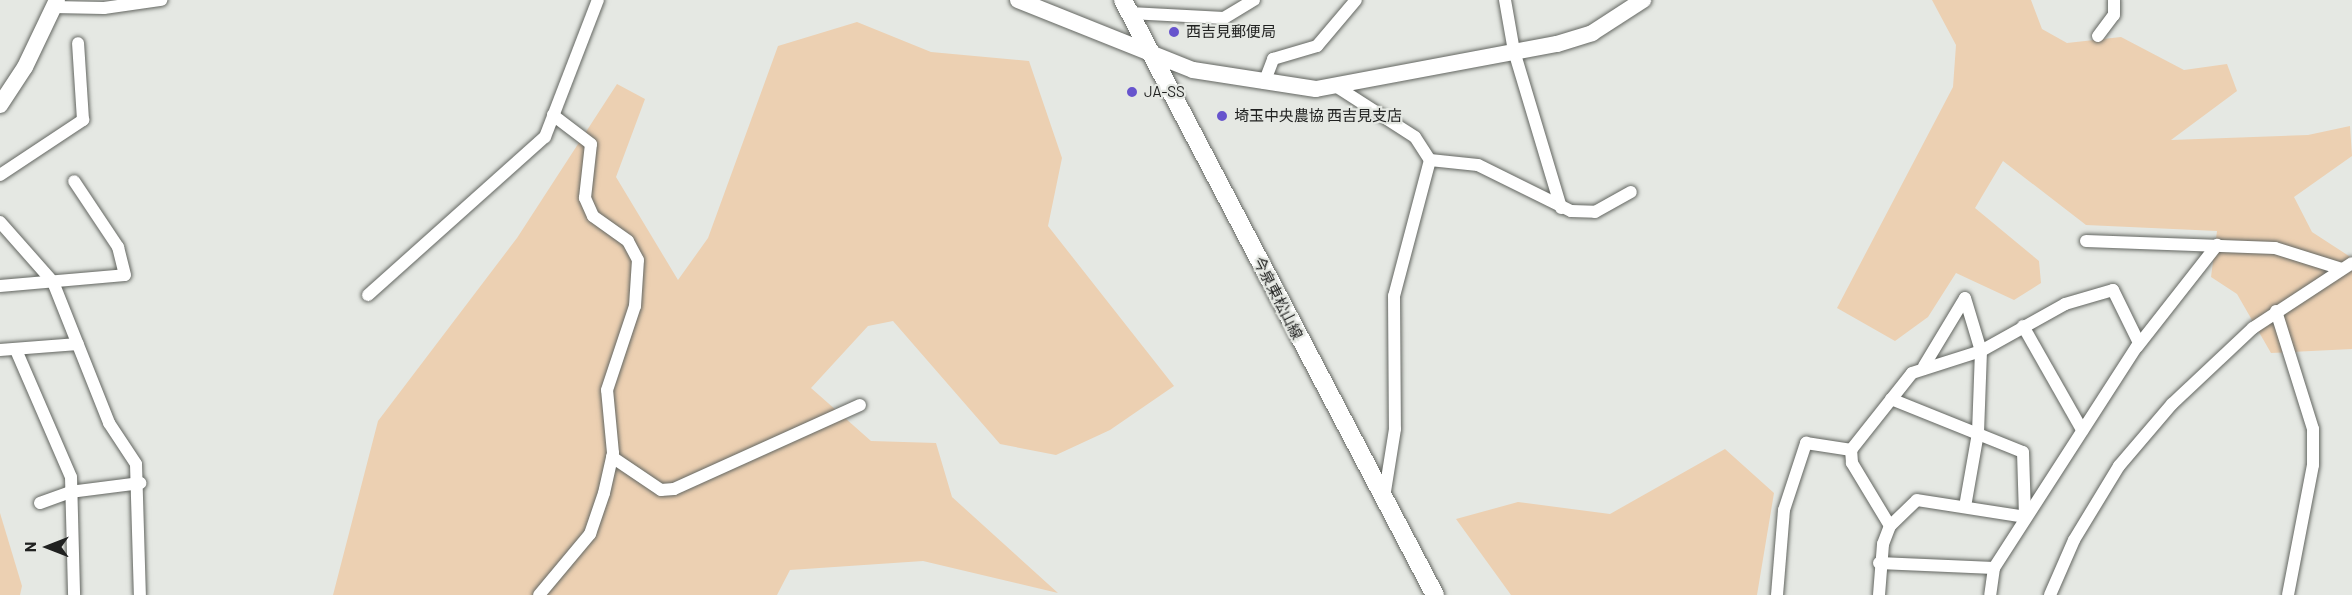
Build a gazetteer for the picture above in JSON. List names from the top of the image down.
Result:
{
  "streets": {
    "main road": ["今泉東松山線"]
  },
  "places": ["西吉見郵便局", "JA-SS", "埼玉中央農協 西吉見支店"],
  "north": "left"
}
